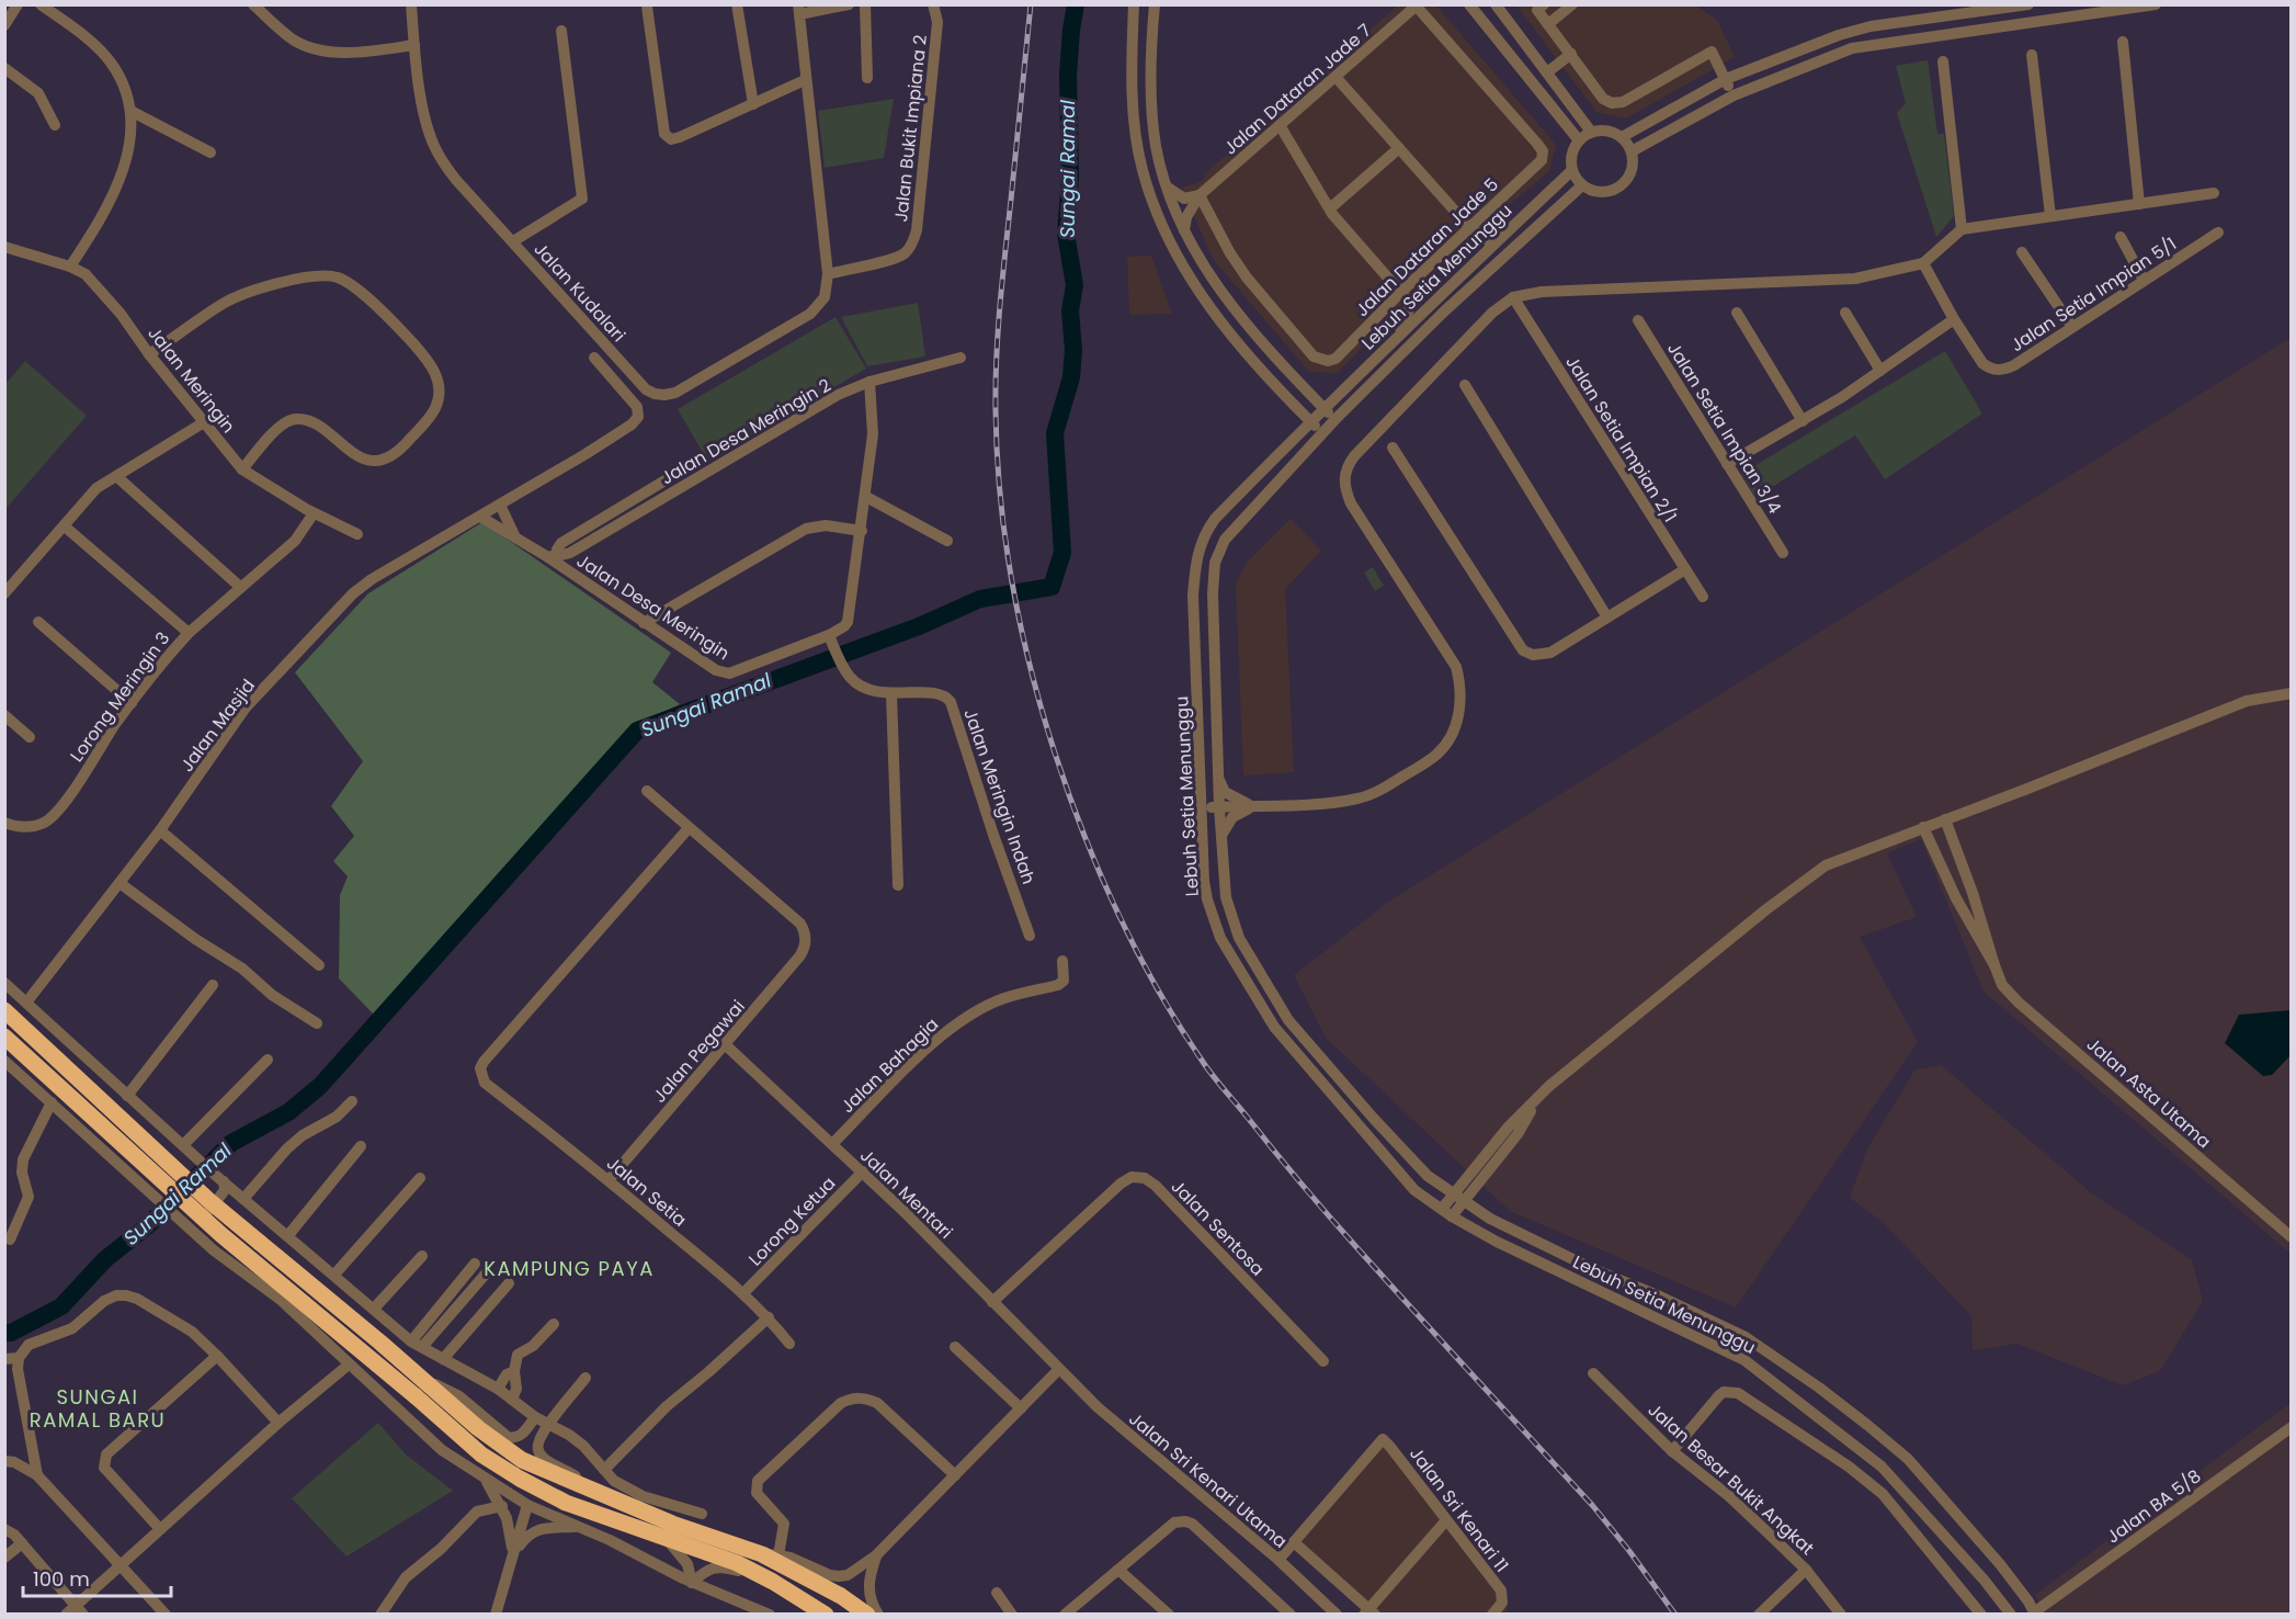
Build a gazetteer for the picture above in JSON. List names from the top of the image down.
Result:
{
  "streets": {
    "street": [
      "Jalan Dataran Jade 7",
      "Jalan Bukit Impiana 2",
      "Jalan Dataran Jade 5",
      "Lebuh Setia Menunggu",
      "Jalan Kudalari",
      "Jalan Setia Impian 5/1",
      "Jalan Meringin",
      "Jalan Setia Impian 3/4",
      "Jalan Desa Meringin 2",
      "Jalan Setia Impian 2/1",
      "Jalan Desa Meringin",
      "Lorong Meringin 3",
      "Jalan Masjid",
      "Jalan Meringin Indah",
      "Jalan Pegawai",
      "Jalan Bahagia",
      "Jalan Asta Utama",
      "Jalan Setia",
      "Jalan Mentari",
      "Lorong Ketua",
      "Jalan Sentosa",
      "Jalan Besar Bukit Angkat",
      "Jalan Sri Kenari Utama",
      "Jalan BA 5/8",
      "Jalan Sri Kenari 11"
    ]
  },
  "crossings": [
    ["Jalan Dataran Jade 7", "Jalan Dataran Jade 5"],
    ["Jalan Bukit Impiana 2", "Jalan Kudalari"],
    ["Lebuh Setia Menunggu", "Jalan BA 5/8"],
    ["Jalan Meringin", "Lorong Meringin 3"],
    ["Jalan Desa Meringin 2", "Jalan Desa Meringin"],
    ["Jalan Desa Meringin", "Jalan Masjid"],
    ["Jalan Desa Meringin", "Jalan Meringin Indah"],
    ["Jalan Pegawai", "Jalan Setia"],
    ["Jalan Pegawai", "Jalan Mentari"],
    ["Jalan Bahagia", "Jalan Mentari"],
    ["Jalan Setia", "Lorong Ketua"],
    ["Jalan Mentari", "Lorong Ketua"],
    ["Jalan Mentari", "Jalan Sentosa"],
    ["Jalan Mentari", "Jalan Sri Kenari Utama"]
  ],
  "districts": ["KAMPUNG PAYA", "SUNGAI RAMAL BARU"],
  "water": ["Sungai Ramal"],
  "scale_bar": "100 m"
}
